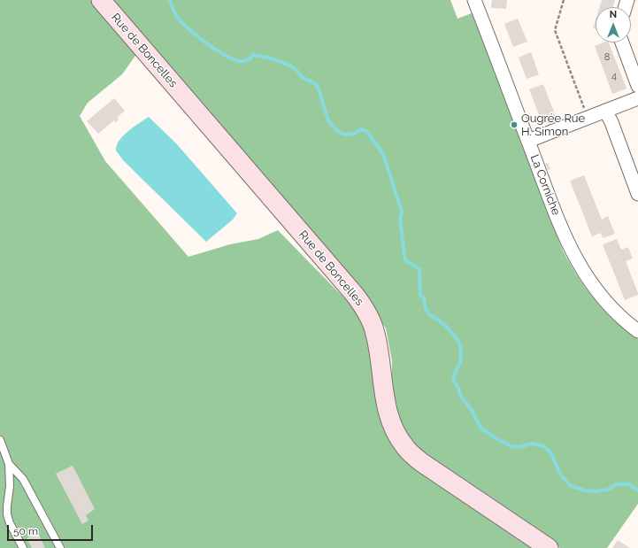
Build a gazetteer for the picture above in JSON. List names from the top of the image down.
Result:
{
  "streets": {
    "main road": ["Rue de Boncelles"],
    "street": ["La Corniche"]
  },
  "places": ["Ougrée Rue H. Simon"],
  "house_numbers": ["8", "4"],
  "scale_bar": "50 m",
  "north": "top"
}
